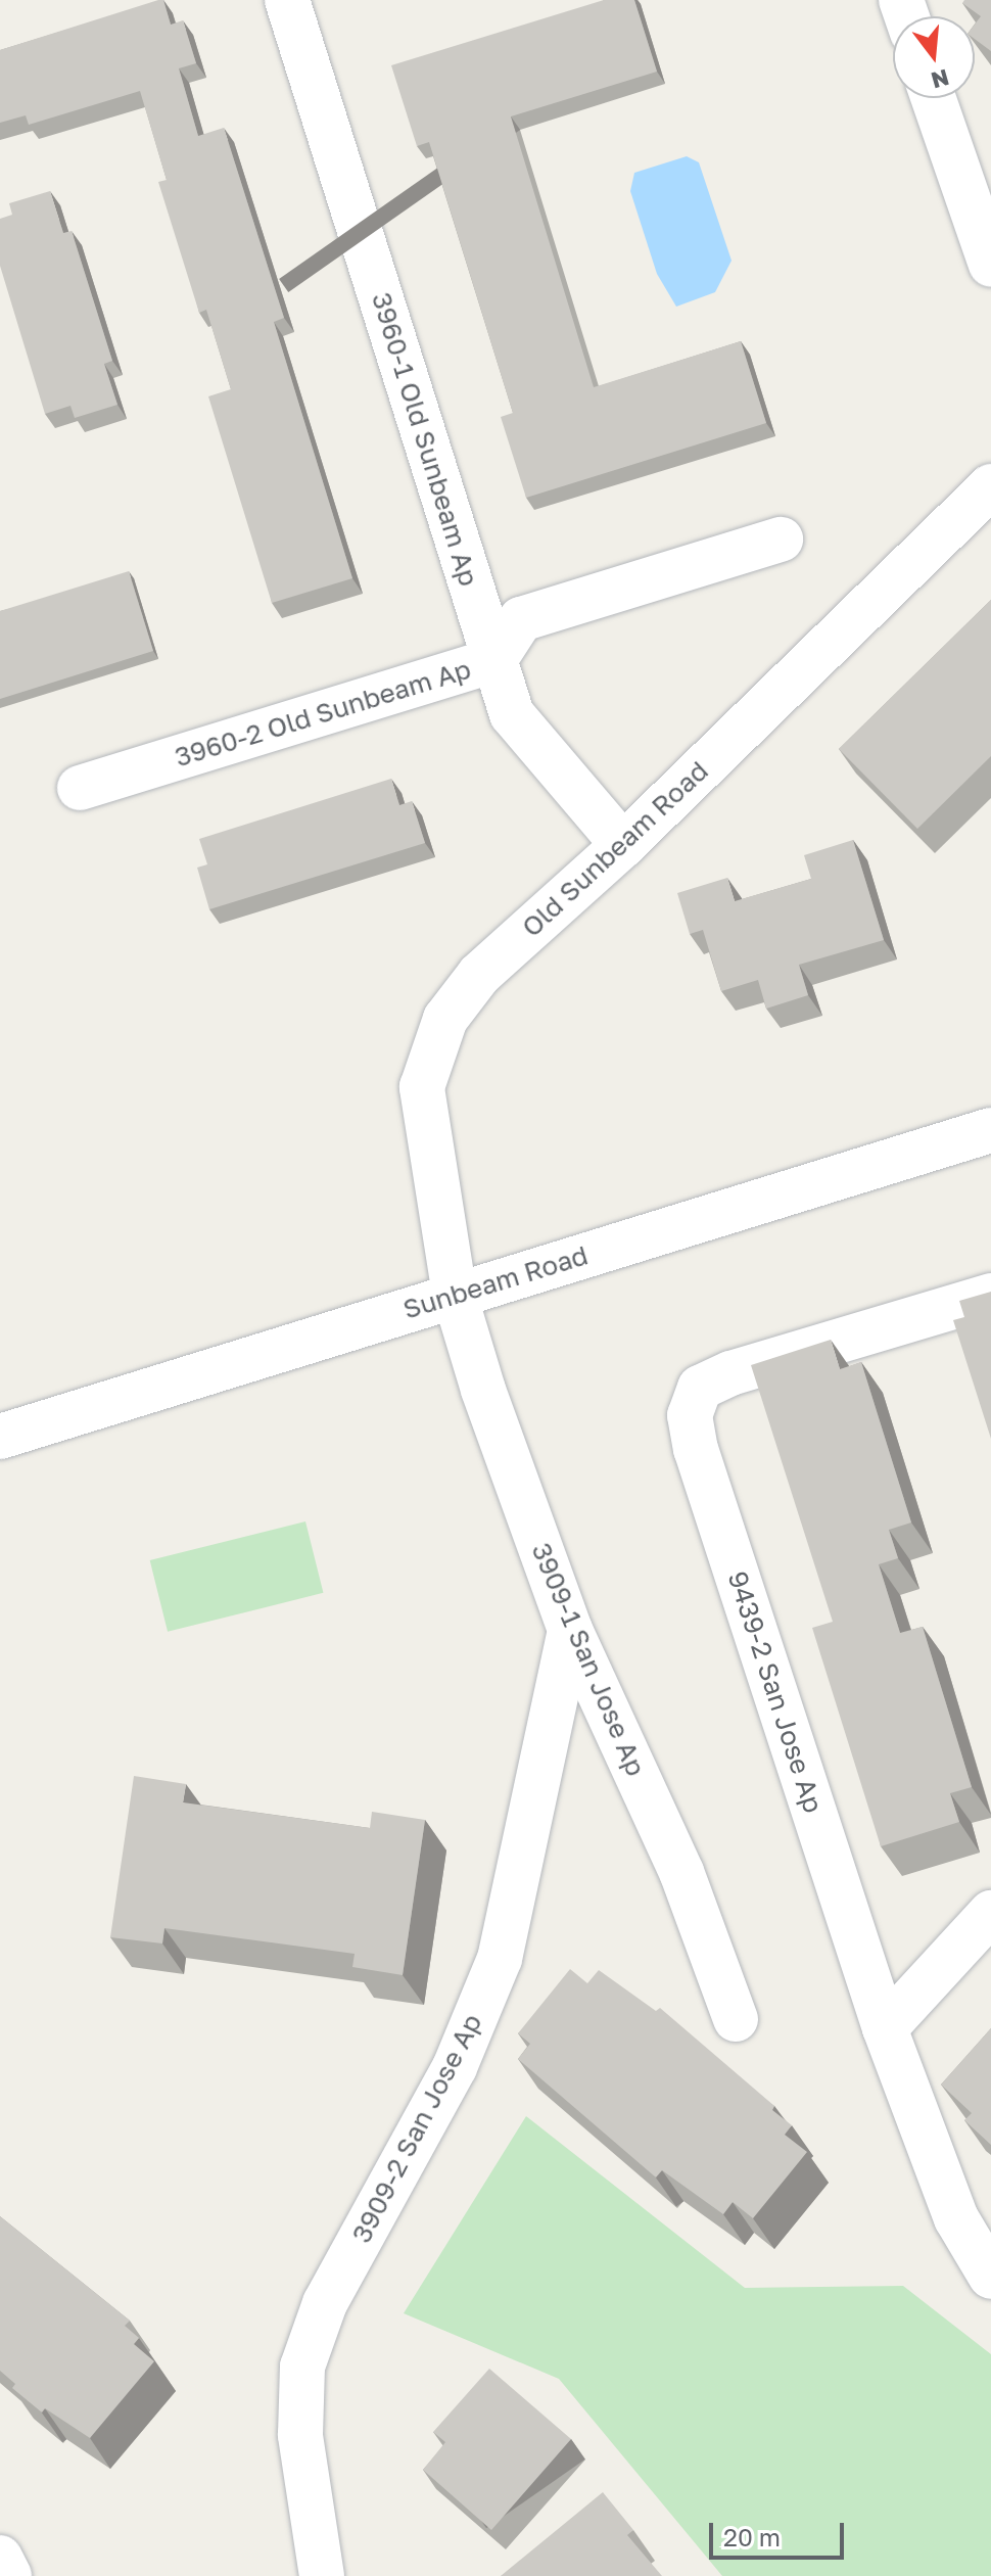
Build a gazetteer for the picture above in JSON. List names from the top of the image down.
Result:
{
  "streets": {
    "street": [
      "3960-1 Old Sunbeam Ap",
      "3960-2 Old Sunbeam Ap",
      "Old Sunbeam Road",
      "Sunbeam Road",
      "3909-1 San Jose Ap",
      "9439-2 San Jose Ap",
      "3909-2 San Jose Ap"
    ]
  },
  "crossings": [
    ["3960-1 Old Sunbeam Ap", "3960-2 Old Sunbeam Ap"],
    ["3960-1 Old Sunbeam Ap", "Old Sunbeam Road"],
    ["Old Sunbeam Road", "Sunbeam Road"],
    ["Old Sunbeam Road", "3909-1 San Jose Ap"],
    ["Sunbeam Road", "3909-1 San Jose Ap"],
    ["3909-1 San Jose Ap", "3909-2 San Jose Ap"]
  ],
  "scale_bar": "20 m",
  "north": "bottom"
}
